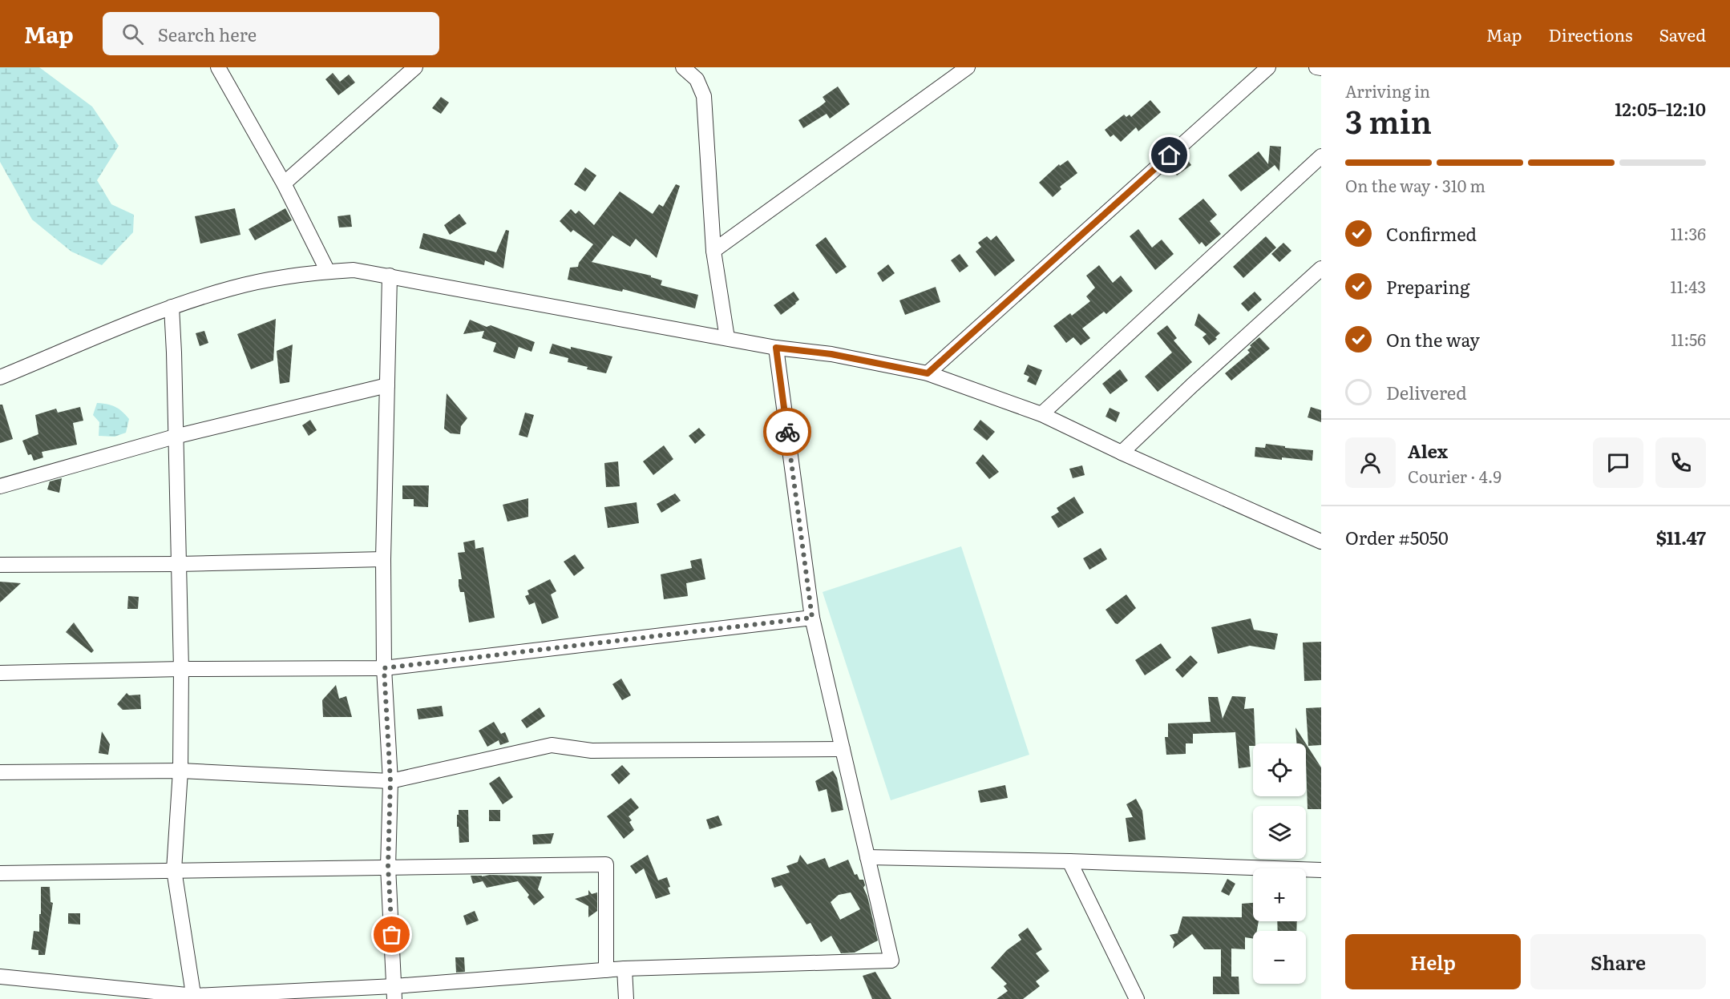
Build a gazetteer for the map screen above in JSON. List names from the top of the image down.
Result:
{
  "page": {
    "header": "Map",
    "search": "Search here",
    "nav": ["Map", "Directions", "Saved"],
    "heading": ["3 min", "Arriving in", "12:05–12:10"],
    "panel": [
      "Alex",
      "Courier · 4.9",
      "Order #5050",
      "$11.47"
    ],
    "bar": "On the way · 310 m",
    "list": [
      ["Confirmed", "11:36"],
      ["Preparing", "11:43"],
      ["On the way", "11:56"],
      "Delivered"
    ],
    "map_buttons": ["+", "−"],
    "buttons": ["Help", "Share"]
  }
}
